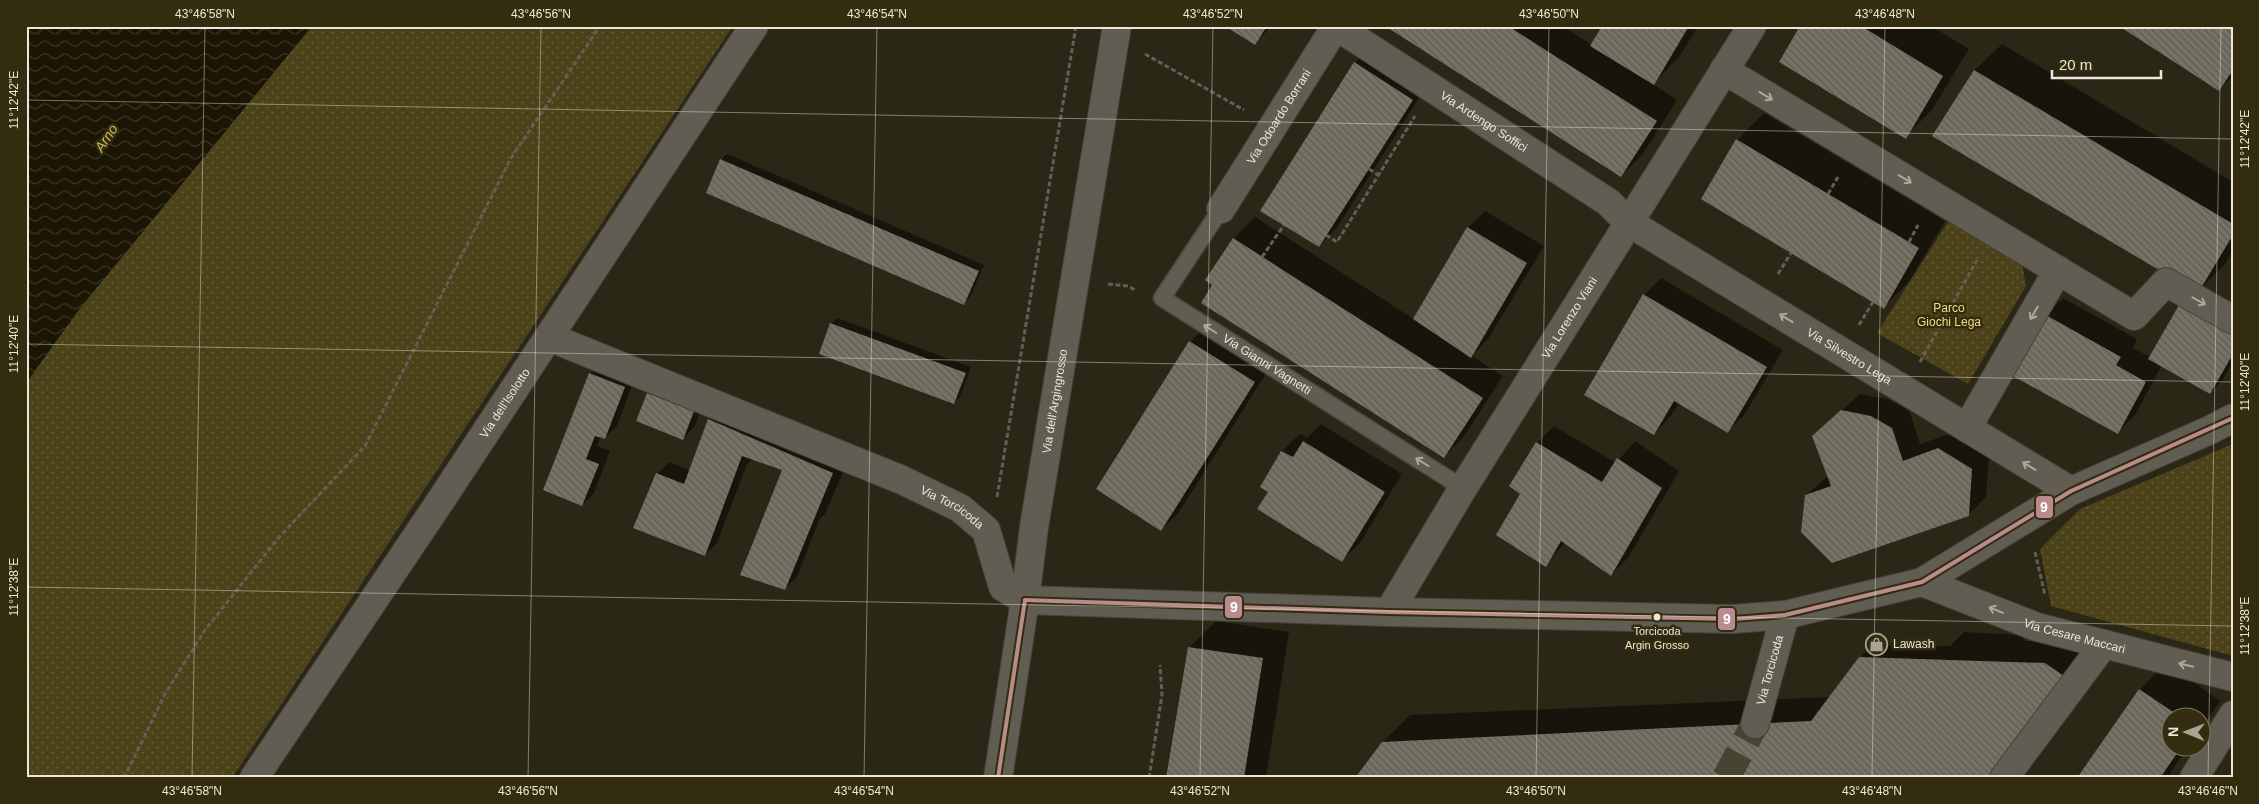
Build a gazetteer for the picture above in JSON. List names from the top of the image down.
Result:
{
  "streets": {
    "street": [
      "Via Odoardo Borrani",
      "Via Ardengo Soffici",
      "Via Lorenzo Viani",
      "Via Silvestro Lega",
      "Via dell'Argingrosso",
      "Via dell'Isolotto",
      "Via Torcicoda",
      "Via Cesare Maccari"
    ],
    "lane": ["Via Gianni Vagnetti"]
  },
  "crossings": [
    ["Via Odoardo Borrani", "Via Ardengo Soffici"],
    ["Via Ardengo Soffici", "Via Lorenzo Viani"],
    ["Via Ardengo Soffici", "Via Silvestro Lega"],
    ["Via Lorenzo Viani", "Via Silvestro Lega"],
    ["Via Lorenzo Viani", "Via Gianni Vagnetti"],
    ["Via Lorenzo Viani", "Via Torcicoda"],
    ["Via Silvestro Lega", "Via Torcicoda"],
    ["Via dell'Argingrosso", "Via Torcicoda"],
    ["Via dell'Isolotto", "Via Torcicoda"],
    ["Via Torcicoda", "Via Cesare Maccari"]
  ],
  "one_way": ["Via Gianni Vagnetti", "Via Cesare Maccari"],
  "water": ["Arno"],
  "parks": ["Parco Giochi Lega"],
  "places": {
    "other": ["Torcicoda Argin Grosso"],
    "shop": ["Lawash"]
  },
  "lines": ["transit line 9"],
  "scale_bar": "20 m",
  "north": "left",
  "coordinates": [
    "43°46'58\"N",
    "43°46'56\"N",
    "43°46'54\"N",
    "43°46'52\"N",
    "43°46'50\"N",
    "43°46'48\"N",
    "11°12'42\"E",
    "11°12'40\"E",
    "11°12'38\"E",
    "43°46'46\"N"
  ]
}
